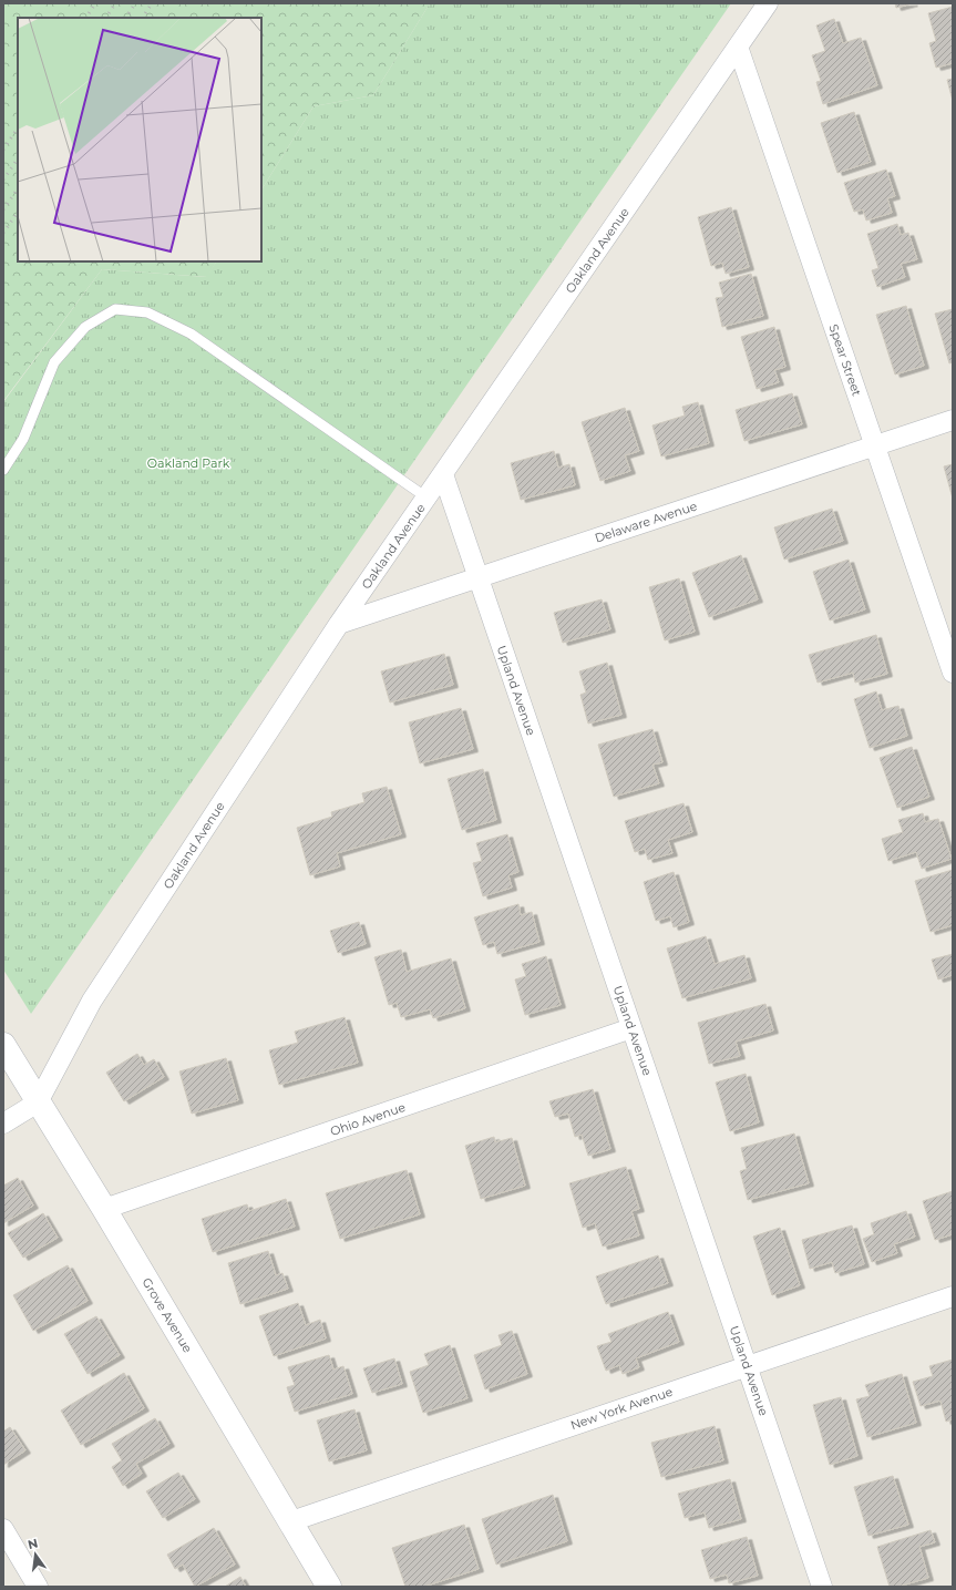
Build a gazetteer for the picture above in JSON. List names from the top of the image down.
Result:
{
  "streets": {
    "street": [
      "Oakland Avenue",
      "Spear Street",
      "Delaware Avenue",
      "Upland Avenue",
      "Ohio Avenue",
      "Grove Avenue",
      "New York Avenue"
    ]
  },
  "crossings": [
    ["Oakland Avenue", "Spear Street"],
    ["Oakland Avenue", "Delaware Avenue"],
    ["Oakland Avenue", "Upland Avenue"],
    ["Oakland Avenue", "Grove Avenue"],
    ["Spear Street", "Delaware Avenue"],
    ["Delaware Avenue", "Upland Avenue"],
    ["Upland Avenue", "Ohio Avenue"],
    ["Upland Avenue", "New York Avenue"],
    ["Ohio Avenue", "Grove Avenue"],
    ["Grove Avenue", "New York Avenue"]
  ],
  "parks": ["Oakland Park"],
  "north": "top"
}
